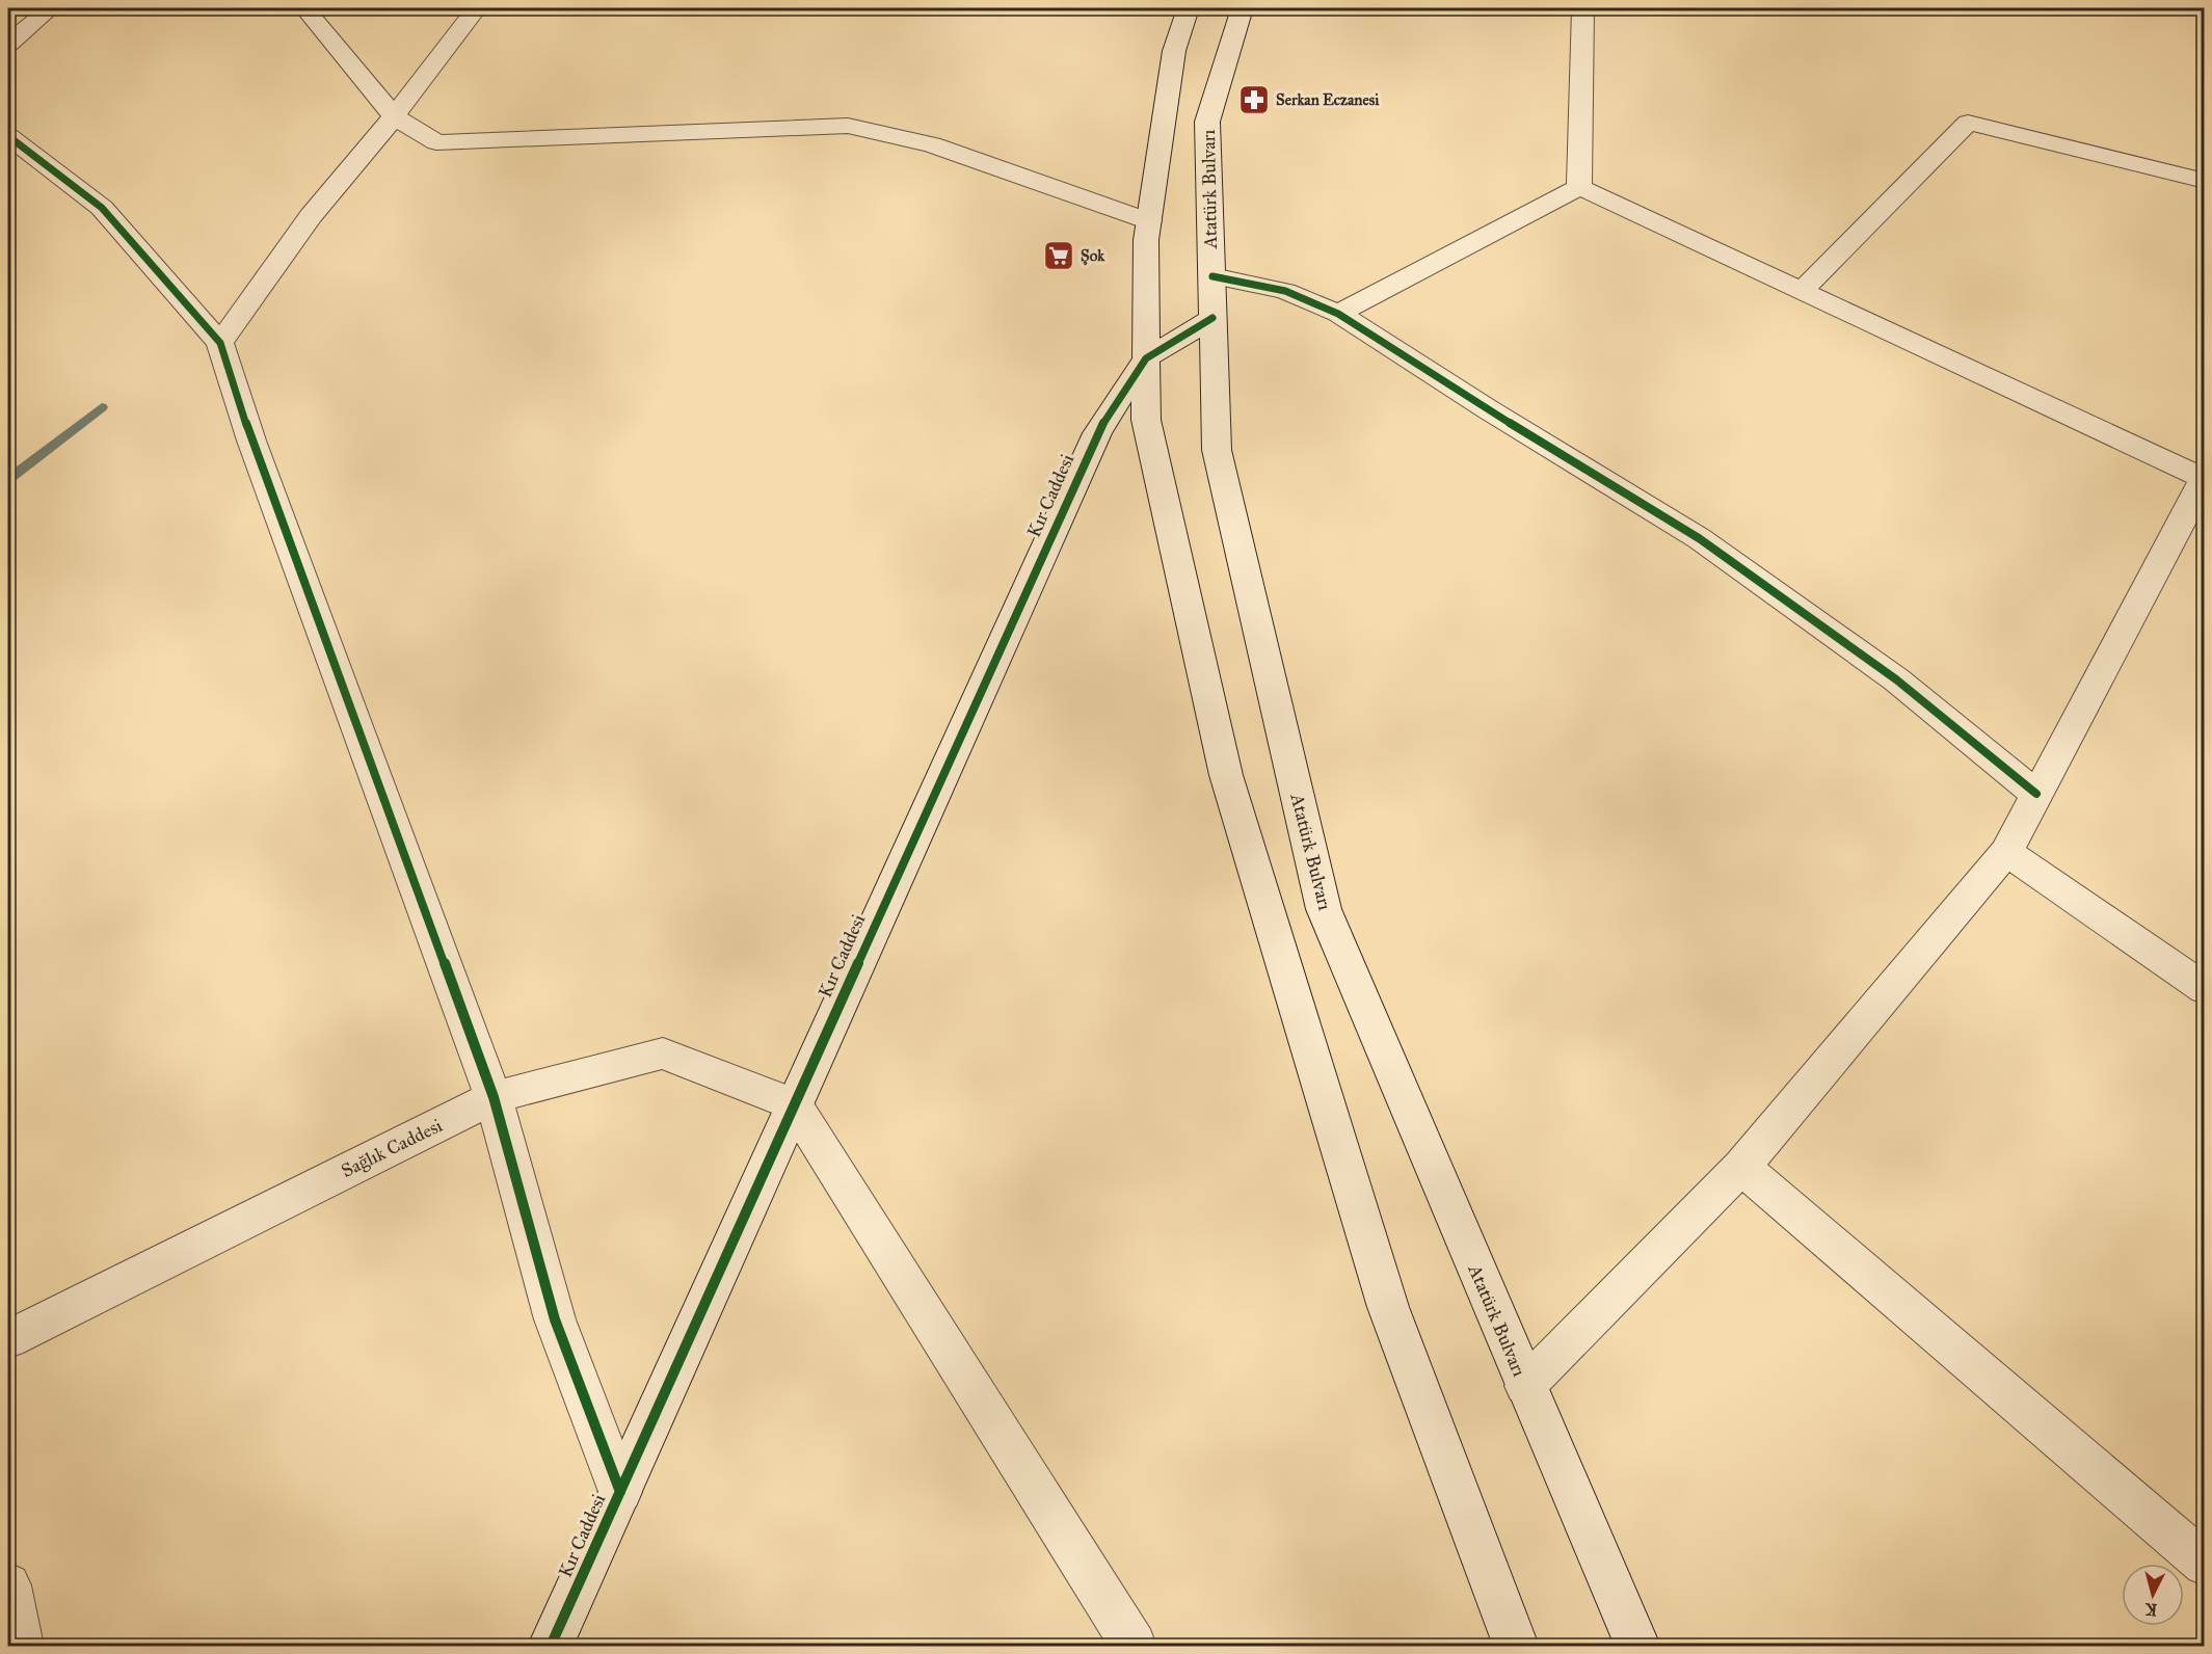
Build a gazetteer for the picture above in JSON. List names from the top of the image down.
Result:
{
  "streets": {
    "street": ["Atatürk Bulvarı", "Kır Caddesi", "Sağlık Caddesi"]
  },
  "crossings": [
    ["Atatürk Bulvarı", "Kır Caddesi"],
    ["Kır Caddesi", "Sağlık Caddesi"]
  ],
  "places": {
    "pharmacy": ["Serkan Eczanesi"],
    "supermarket": ["Şok"]
  },
  "north": "bottom"
}
